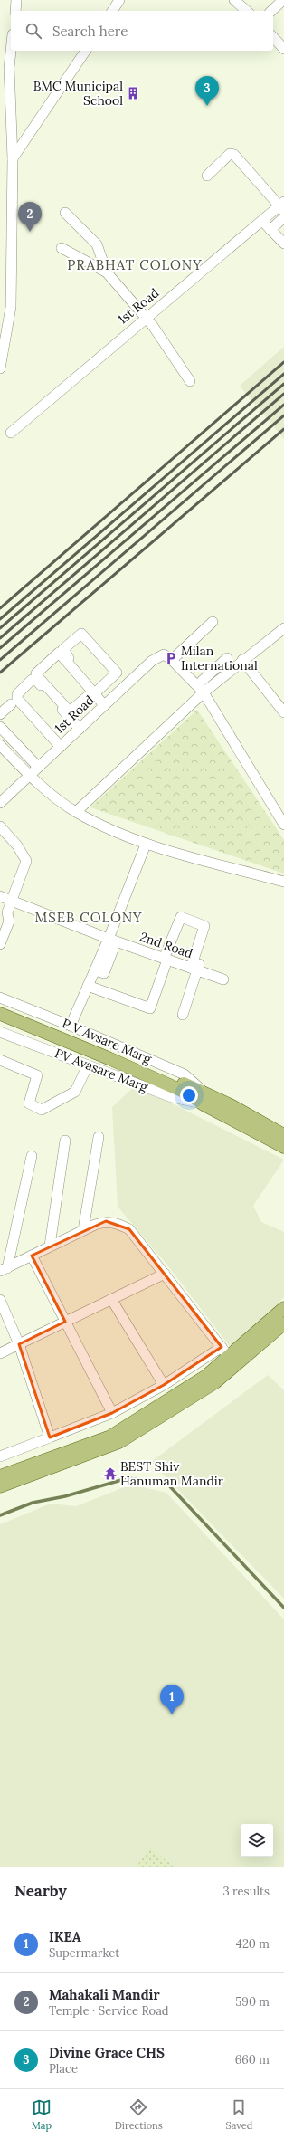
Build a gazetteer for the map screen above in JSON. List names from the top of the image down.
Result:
{
  "streets": {
    "main road": ["P V Avsare Marg"],
    "street": ["1st Road", "2nd Road", "PV Avasare Marg"]
  },
  "crossings": [
    ["P V Avsare Marg", "PV Avasare Marg"]
  ],
  "districts": ["PRABHAT COLONY", "MSEB COLONY"],
  "places": {
    "building": ["BMC Municipal School"],
    "parking": ["Milan International"],
    "temple": ["BEST Shiv Hanuman Mandir"]
  },
  "page": {
    "search": "Search here",
    "pins": ["3", "2", "1"],
    "heading": ["Nearby", "3 results"],
    "list": [
      {
        "mark": "1",
        "name": "IKEA",
        "note": "Supermarket",
        "value": "420 m"
      },
      {
        "mark": "2",
        "name": "Mahakali Mandir",
        "note": "Temple · Service Road",
        "value": "590 m"
      },
      {
        "mark": "3",
        "name": "Divine Grace CHS",
        "note": "Place",
        "value": "660 m"
      }
    ],
    "nav": ["Map", "Directions", "Saved"]
  }
}
